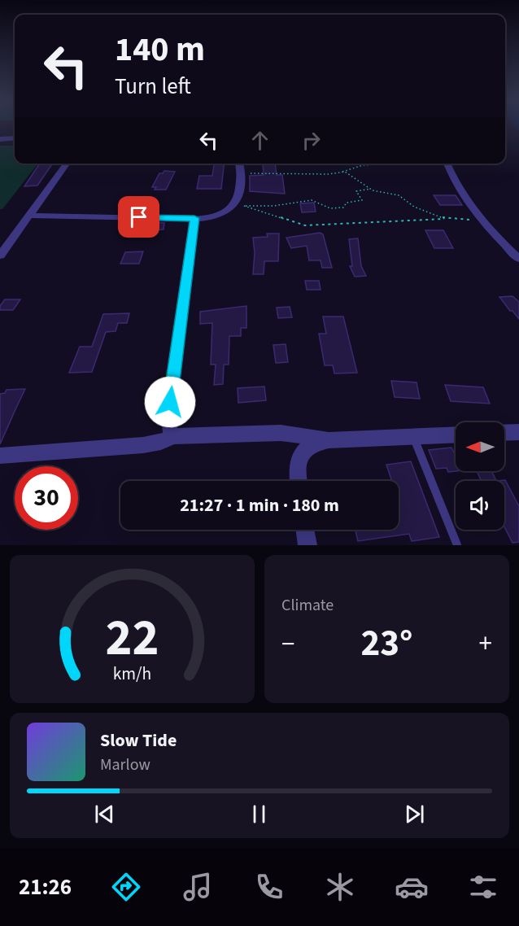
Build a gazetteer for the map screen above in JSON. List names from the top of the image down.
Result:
{
  "north": "left",
  "page": {
    "turn": ["140 m", "Turn left"],
    "limit": "30",
    "trip": "21:27 · 1 min · 180 m",
    "tile": "Climate",
    "heat": ["−", "23°", "+"],
    "song": ["Slow Tide", "Marlow"],
    "tabs": "21:26",
    "gauge": ["22", "km/h"]
  }
}
